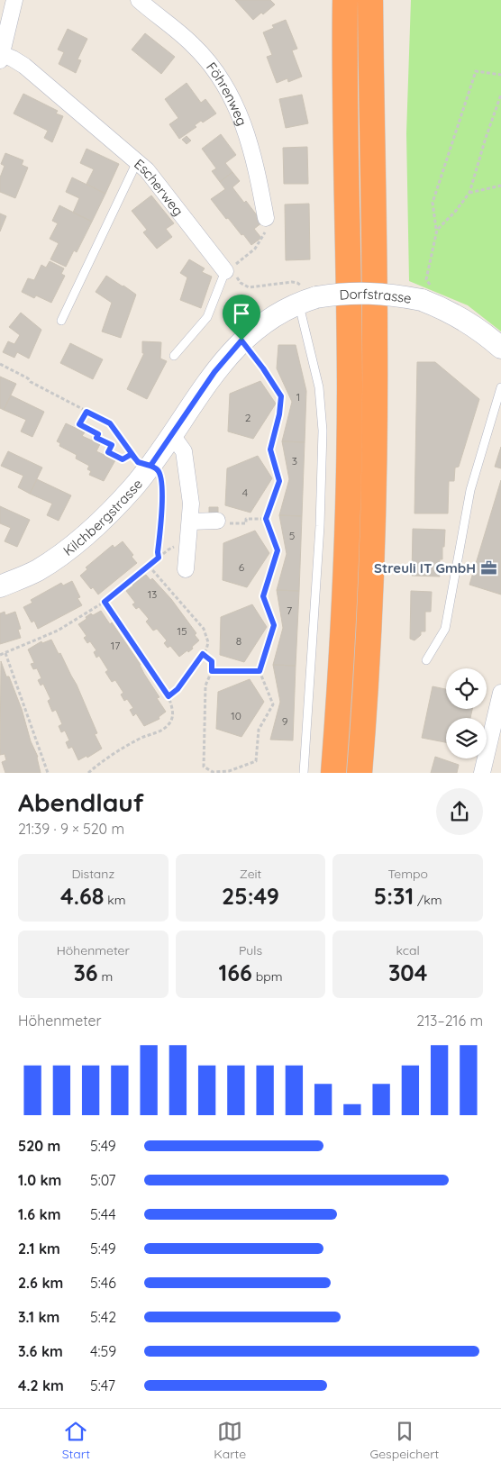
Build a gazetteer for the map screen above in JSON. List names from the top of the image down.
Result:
{
  "streets": {
    "street": [
      "Föhrenweg",
      "Escherweg",
      "Dorfstrasse",
      "Kilchbergstrasse"
    ]
  },
  "crossings": [
    ["Dorfstrasse", "Kilchbergstrasse"]
  ],
  "places": {
    "office": ["Streuli IT GmbH"]
  },
  "house_numbers": [
    "1",
    "2",
    "3",
    "4",
    "5",
    "6",
    "13",
    "7",
    "15",
    "8",
    "17",
    "10",
    "9"
  ],
  "page": {
    "heading": ["Abendlauf", "21:39 · 9 × 520 m"],
    "stats": [
      ["Distanz", "4.68 km"],
      ["Zeit", "25:49"],
      ["Tempo", "5:31 /km"],
      ["Höhenmeter", "36 m"],
      ["Puls", "166 bpm"],
      ["kcal", "304"]
    ],
    "chart": ["Höhenmeter", "213–216 m"],
    "list": [
      {
        "name": "520 m",
        "note": "5:49"
      },
      {
        "name": "1.0 km",
        "note": "5:07"
      },
      {
        "name": "1.6 km",
        "note": "5:44"
      },
      {
        "name": "2.1 km",
        "note": "5:49"
      },
      {
        "name": "2.6 km",
        "note": "5:46"
      },
      {
        "name": "3.1 km",
        "note": "5:42"
      },
      {
        "name": "3.6 km",
        "note": "4:59"
      },
      {
        "name": "4.2 km",
        "note": "5:47"
      }
    ],
    "tabs": ["Start", "Karte", "Gespeichert"]
  }
}
